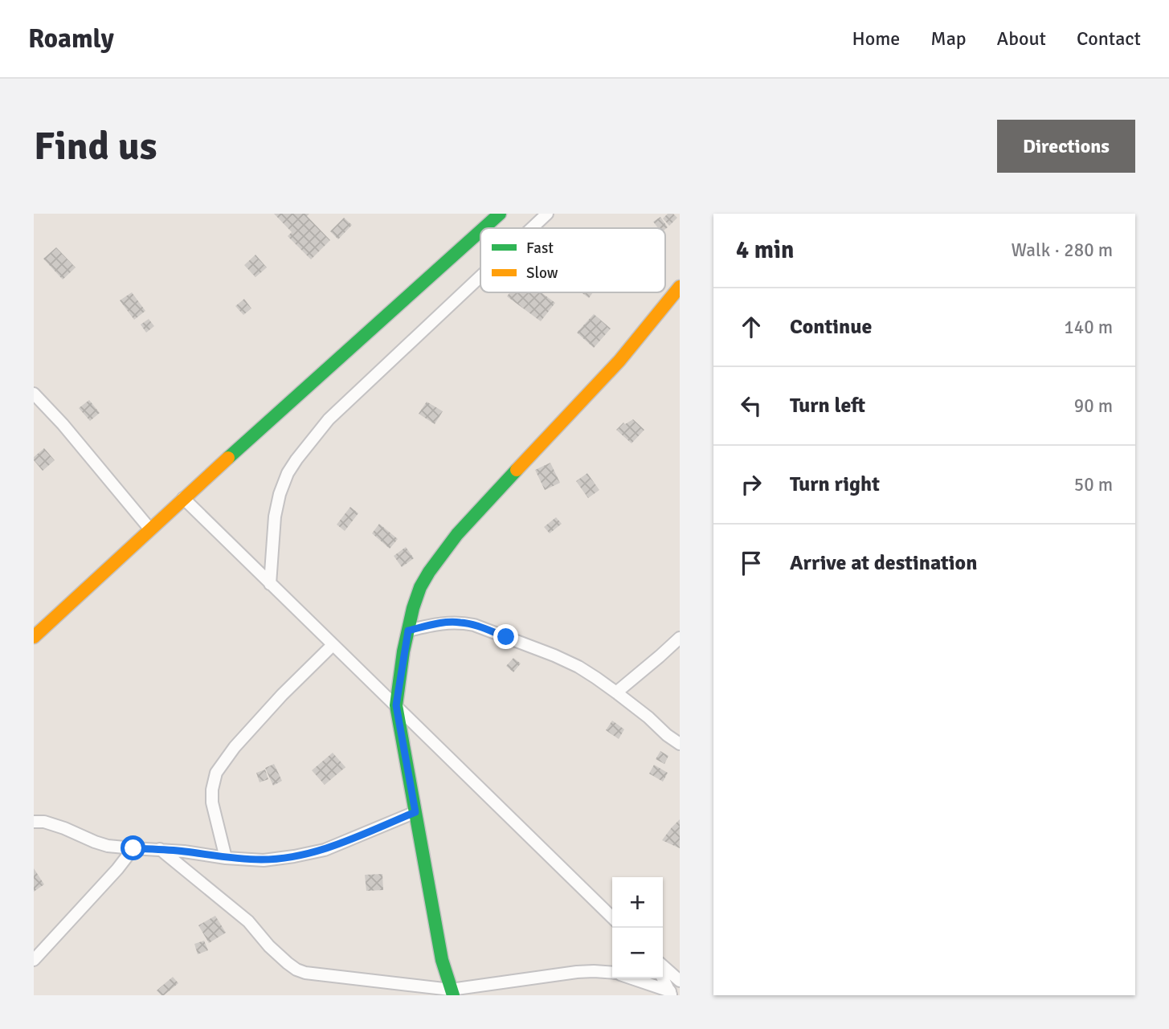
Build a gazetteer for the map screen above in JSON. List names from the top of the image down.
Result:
{
  "legend": ["Fast", "Slow"],
  "page": {
    "header": "Roamly",
    "nav": [
      "Home",
      "Map",
      "About",
      "Contact"
    ],
    "buttons": "Directions",
    "title": "Find us",
    "heading": ["4 min", "Walk · 280 m"],
    "list": [
      ["Continue", "140 m"],
      ["Turn left", "90 m"],
      ["Turn right", "50 m"],
      "Arrive at destination"
    ],
    "map_buttons": ["+", "−"]
  }
}
